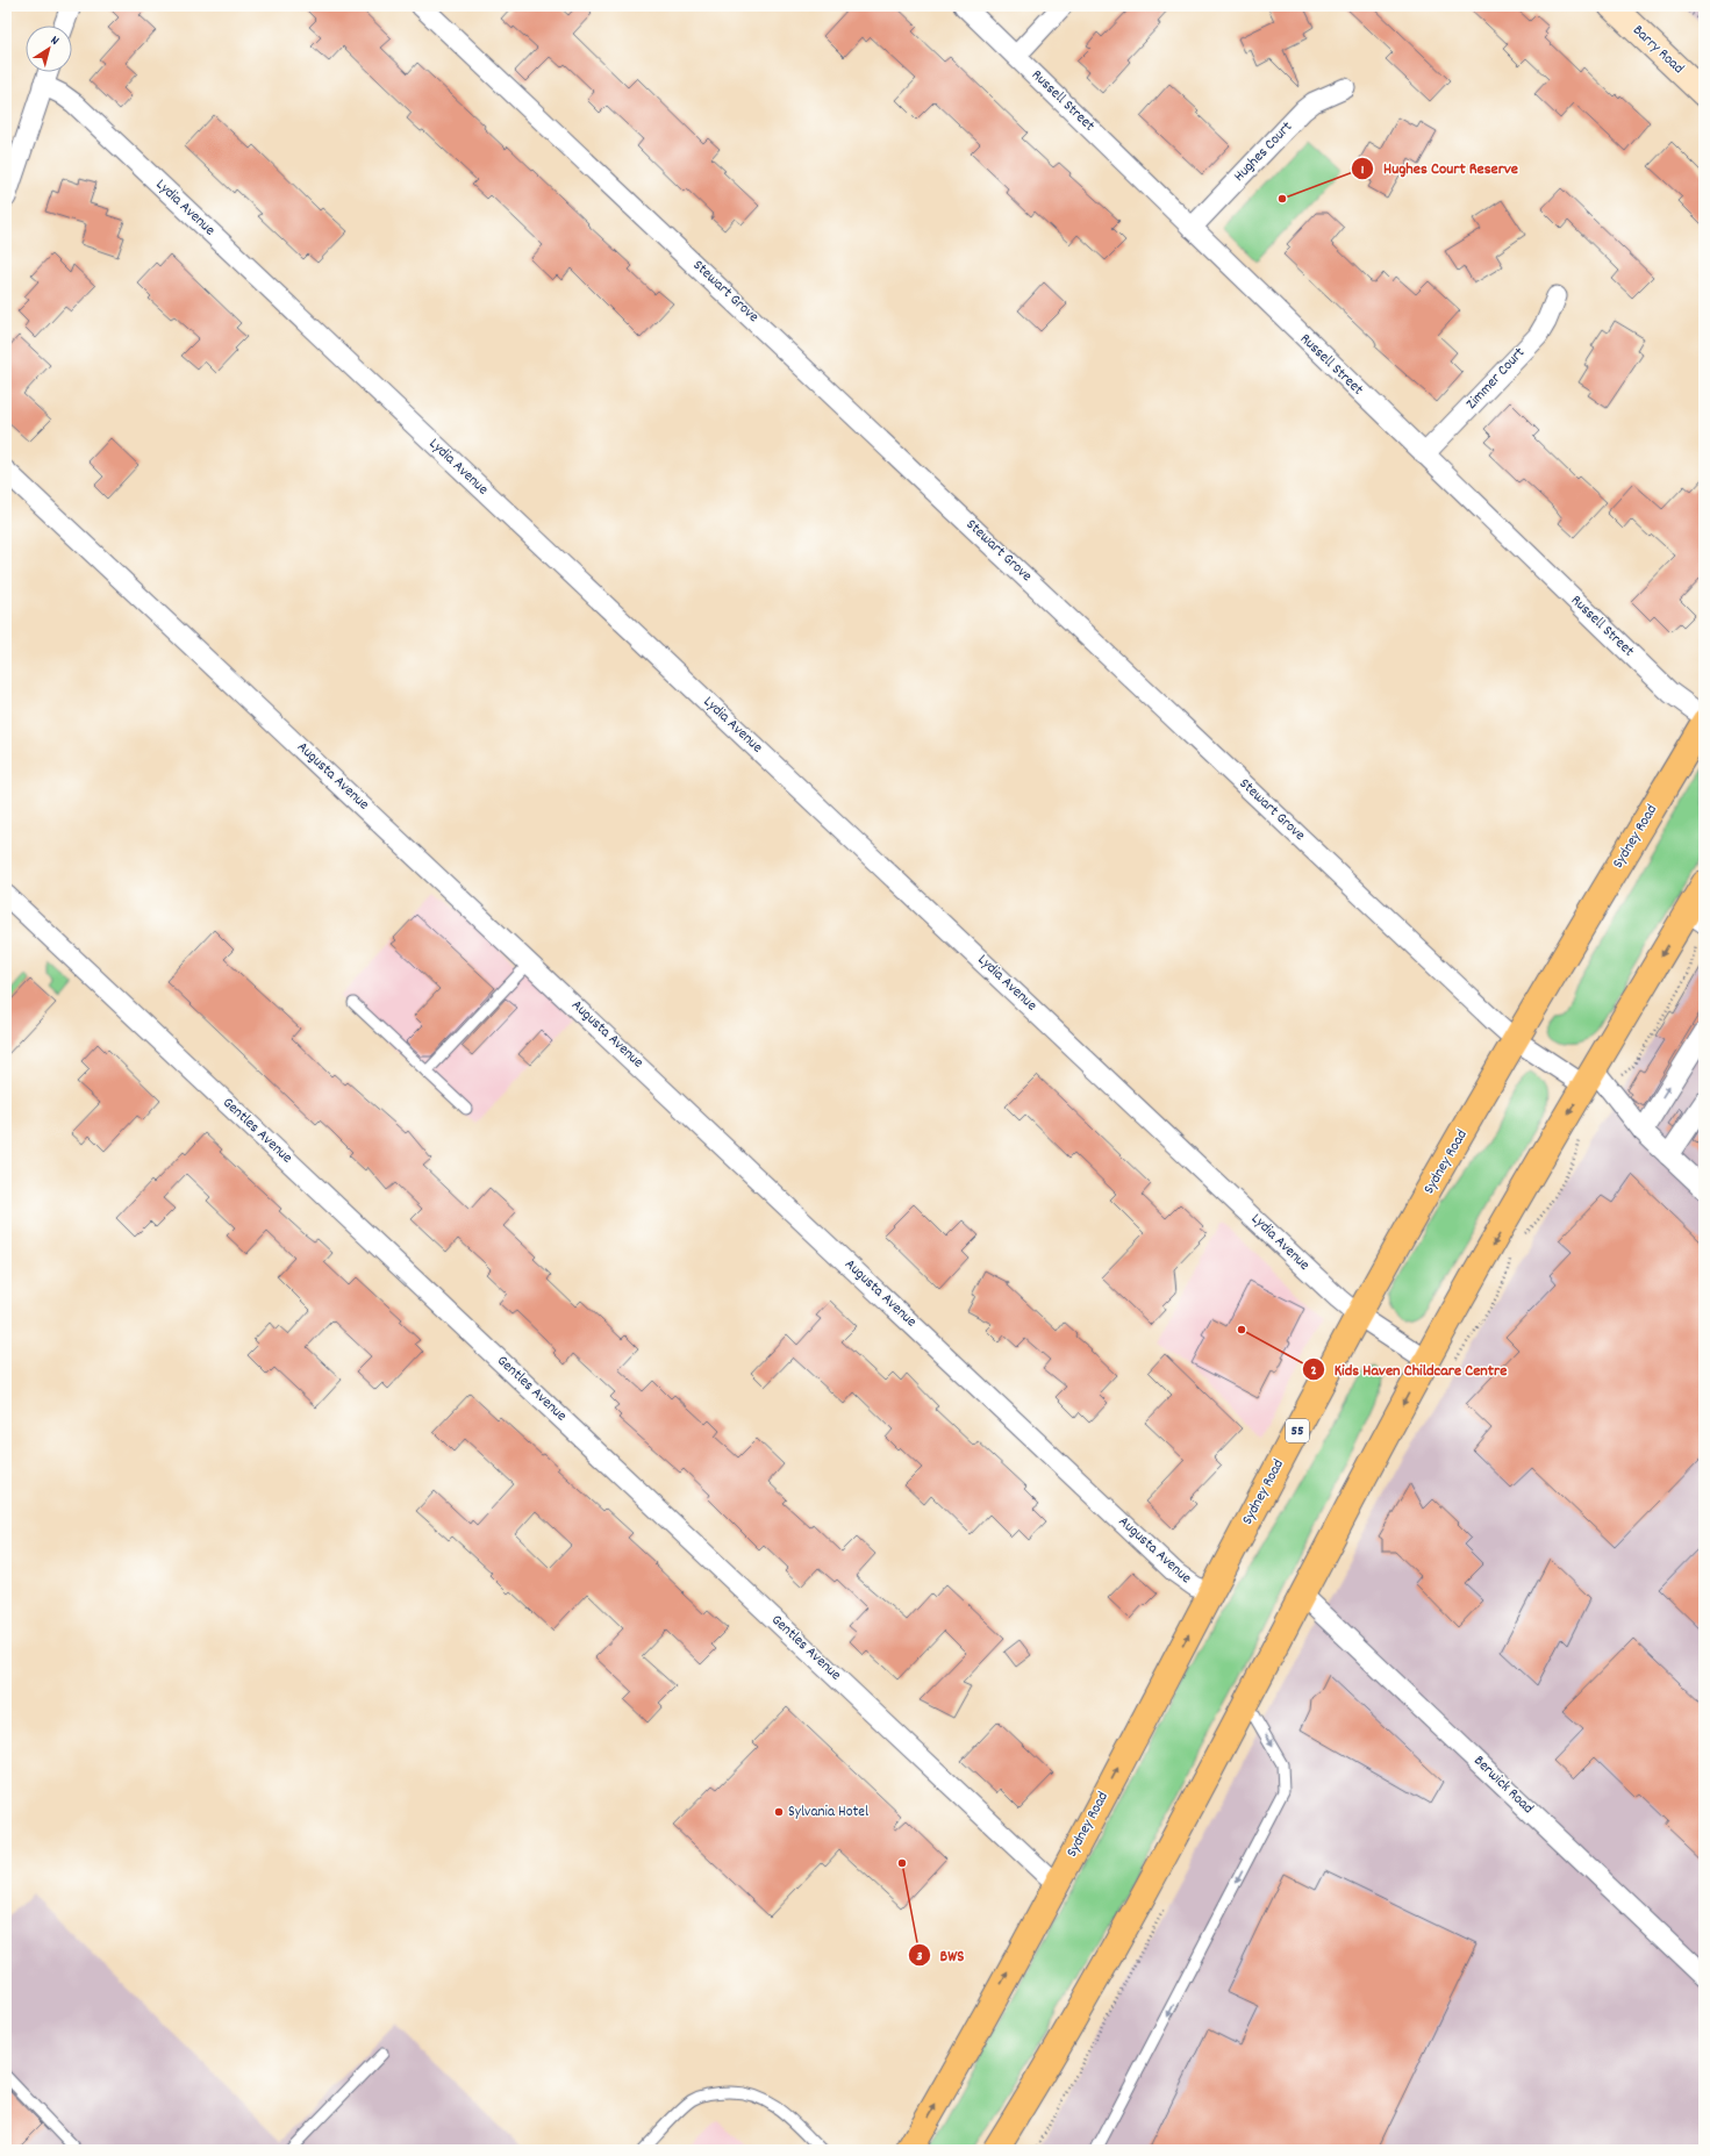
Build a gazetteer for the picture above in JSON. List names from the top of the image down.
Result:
{
  "streets": {
    "highway": ["Sydney Road", "55"],
    "main road": ["Barry Road"],
    "street": [
      "Russell Street",
      "Hughes Court",
      "Lydia Avenue",
      "Stewart Grove",
      "Zimmer Court",
      "Augusta Avenue",
      "Gentles Avenue",
      "Berwick Road"
    ]
  },
  "crossings": [
    ["Russell Street", "Hughes Court"],
    ["Russell Street", "Zimmer Court"],
    ["Lydia Avenue", "Sydney Road"],
    ["Stewart Grove", "Sydney Road"],
    ["Augusta Avenue", "Sydney Road"],
    ["Sydney Road", "Gentles Avenue"]
  ],
  "places": [
    "Hughes Court Reserve",
    "Kids Haven Childcare Centre",
    "Sylvania Hotel",
    "BWS"
  ],
  "north": "top right"
}
